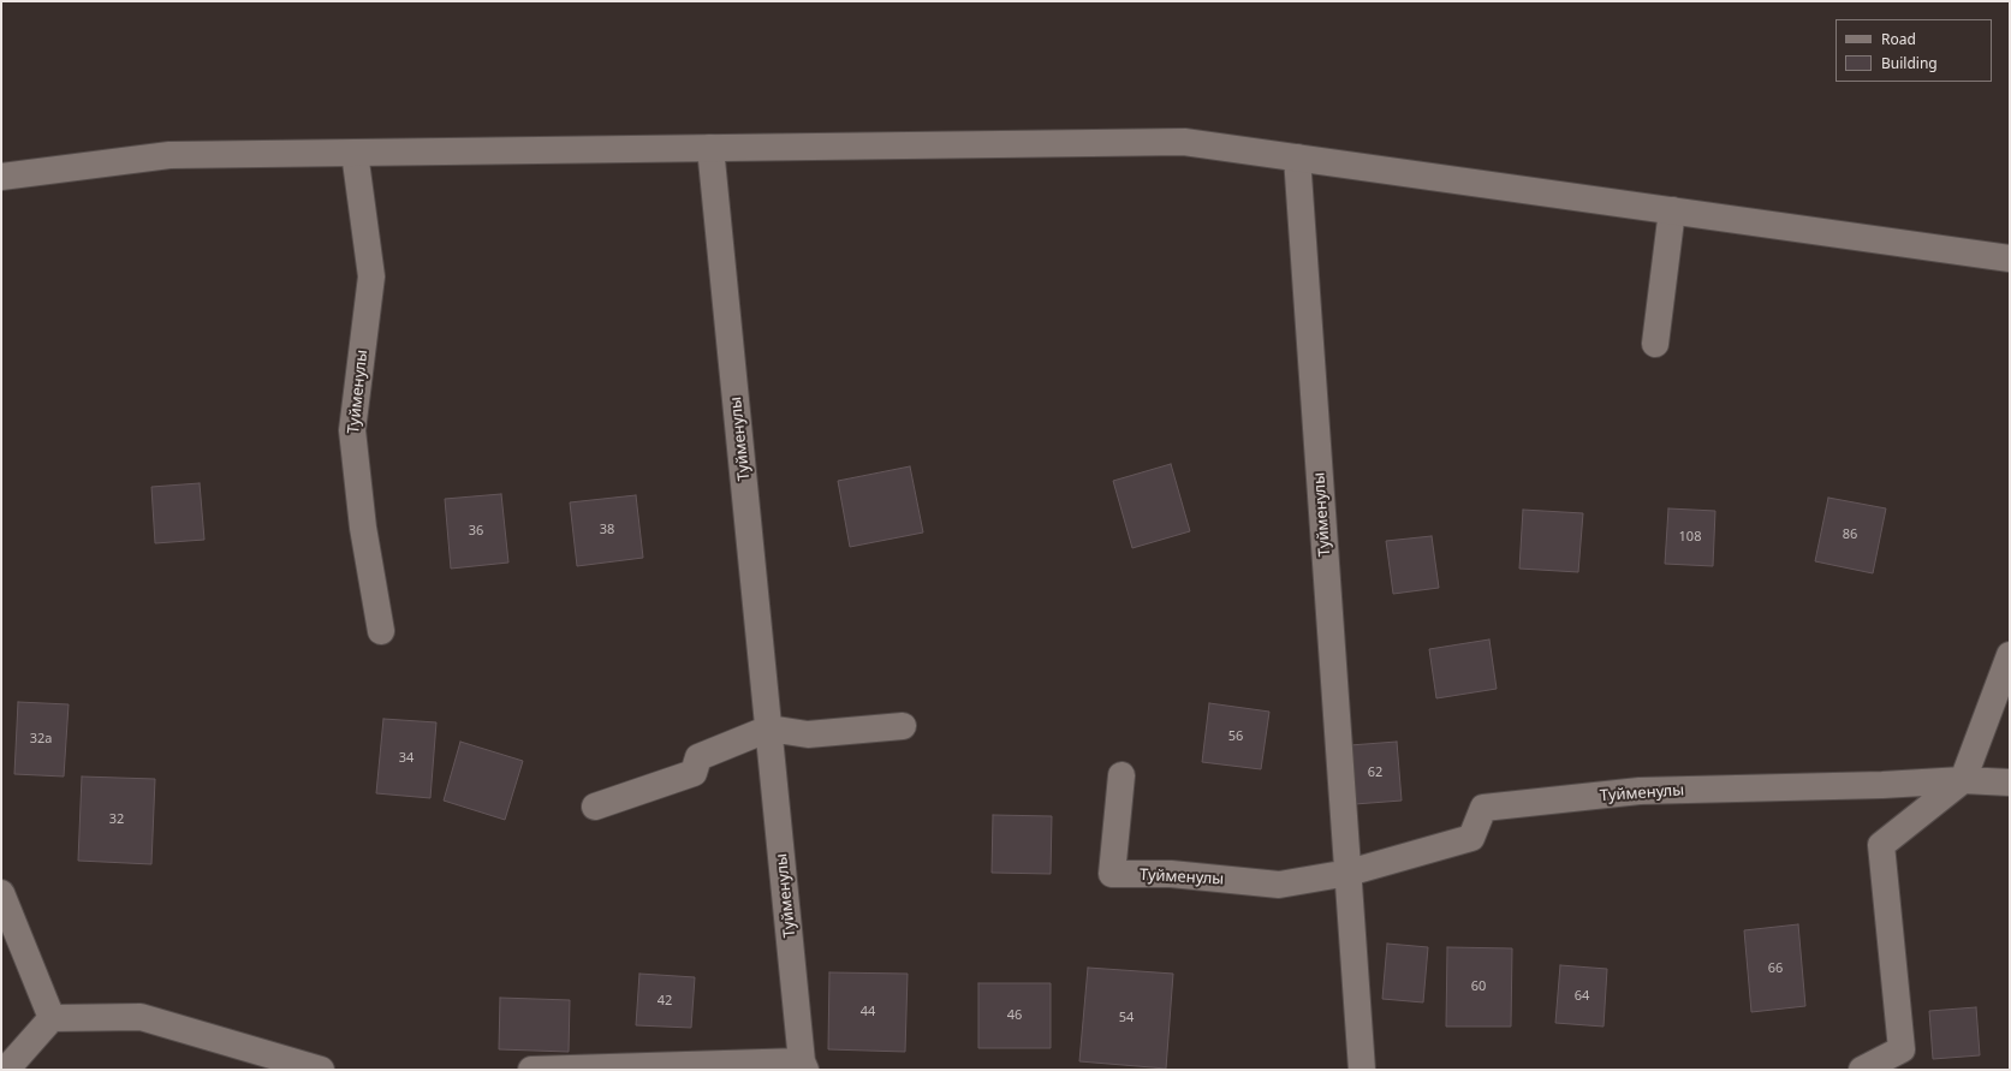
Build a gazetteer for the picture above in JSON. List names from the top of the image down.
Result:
{
  "streets": {
    "street": ["Туйменулы"]
  },
  "house_numbers": [
    "38",
    "36",
    "86",
    "108",
    "56",
    "32а",
    "34",
    "62",
    "32",
    "66",
    "60",
    "64",
    "42",
    "44",
    "46",
    "54"
  ],
  "legend": ["Road", "Building"]
}
